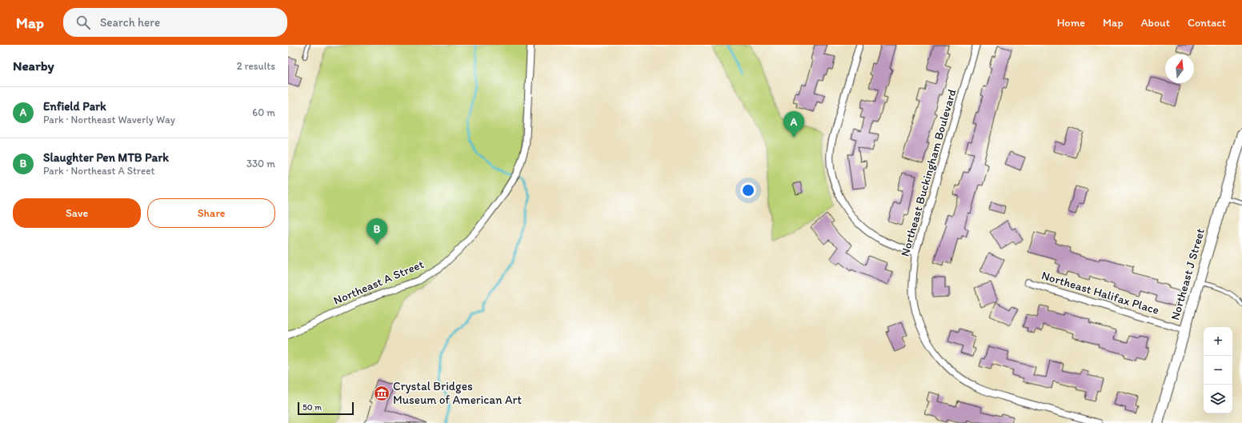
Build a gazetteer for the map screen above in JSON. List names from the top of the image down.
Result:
{
  "streets": {
    "street": [
      "Northeast Buckingham Boulevard",
      "Northeast J Street",
      "Northeast A Street",
      "Northeast Halifax Place"
    ]
  },
  "crossings": [
    ["Northeast J Street", "Northeast Halifax Place"]
  ],
  "places": {
    "museum": ["Crystal Bridges Museum of American Art"]
  },
  "scale_bar": "50 m",
  "north": "top",
  "page": {
    "header": "Map",
    "search": "Search here",
    "nav": [
      "Home",
      "Map",
      "About",
      "Contact"
    ],
    "heading": ["Nearby", "2 results"],
    "list": [
      {
        "mark": "A",
        "name": "Enfield Park",
        "note": "Park · Northeast Waverly Way",
        "value": "60 m"
      },
      {
        "mark": "B",
        "name": "Slaughter Pen MTB Park",
        "note": "Park · Northeast A Street",
        "value": "330 m"
      }
    ],
    "pins": ["A", "B"],
    "buttons": ["Save", "Share"],
    "map_buttons": ["+", "−"],
    "scale": "50 m"
  }
}
